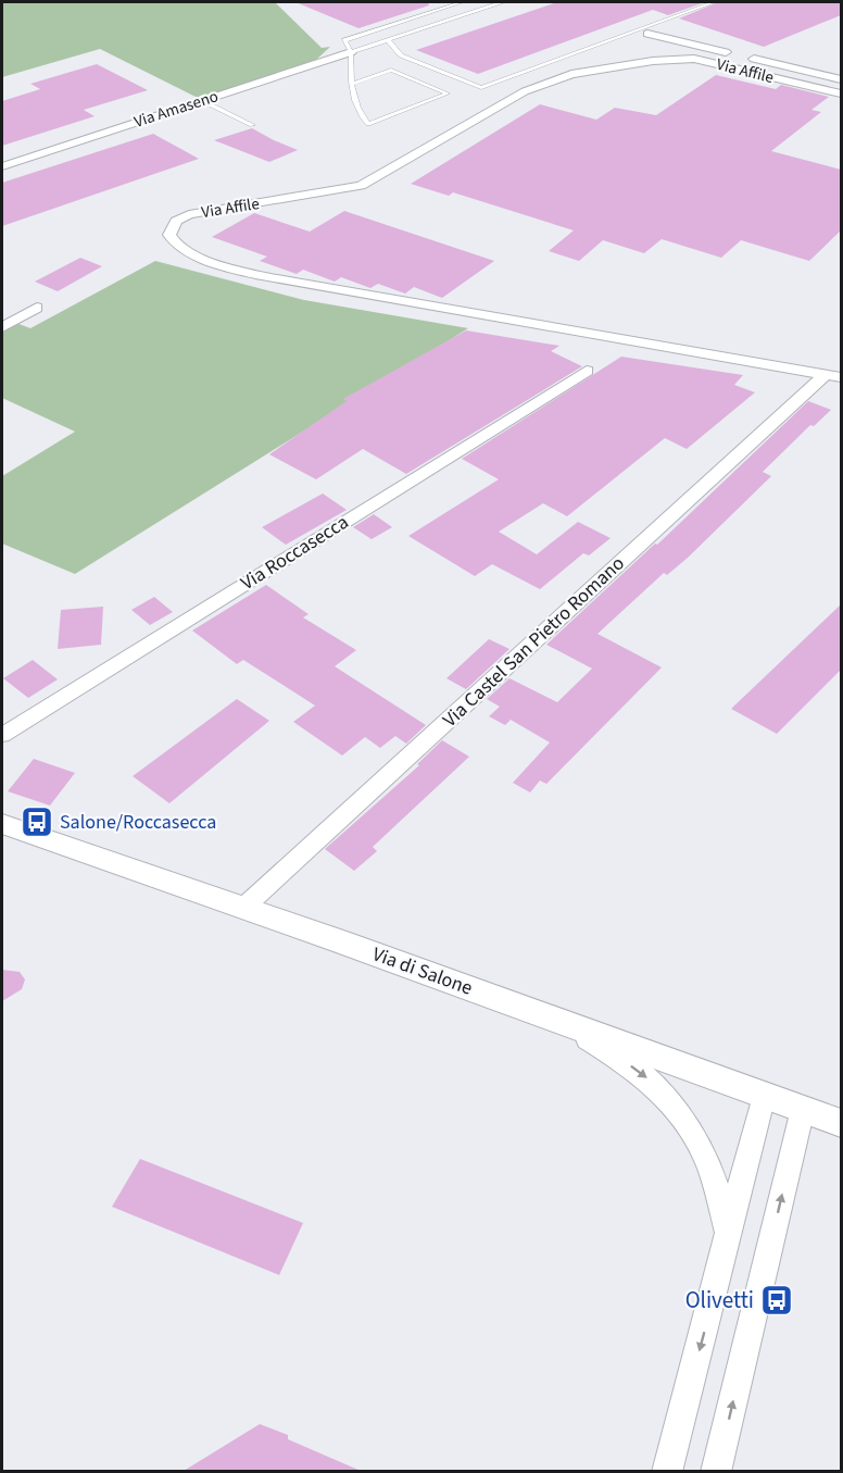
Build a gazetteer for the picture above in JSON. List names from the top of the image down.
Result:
{
  "streets": {
    "street": [
      "Via Affile",
      "Via Amaseno",
      "Via Roccasecca",
      "Via Castel San Pietro Romano",
      "Via di Salone"
    ]
  },
  "crossings": [
    ["Via Affile", "Via Castel San Pietro Romano"],
    ["Via Castel San Pietro Romano", "Via di Salone"]
  ],
  "places": {
    "bus stop": ["Salone/Roccasecca", "Olivetti"]
  }
}
